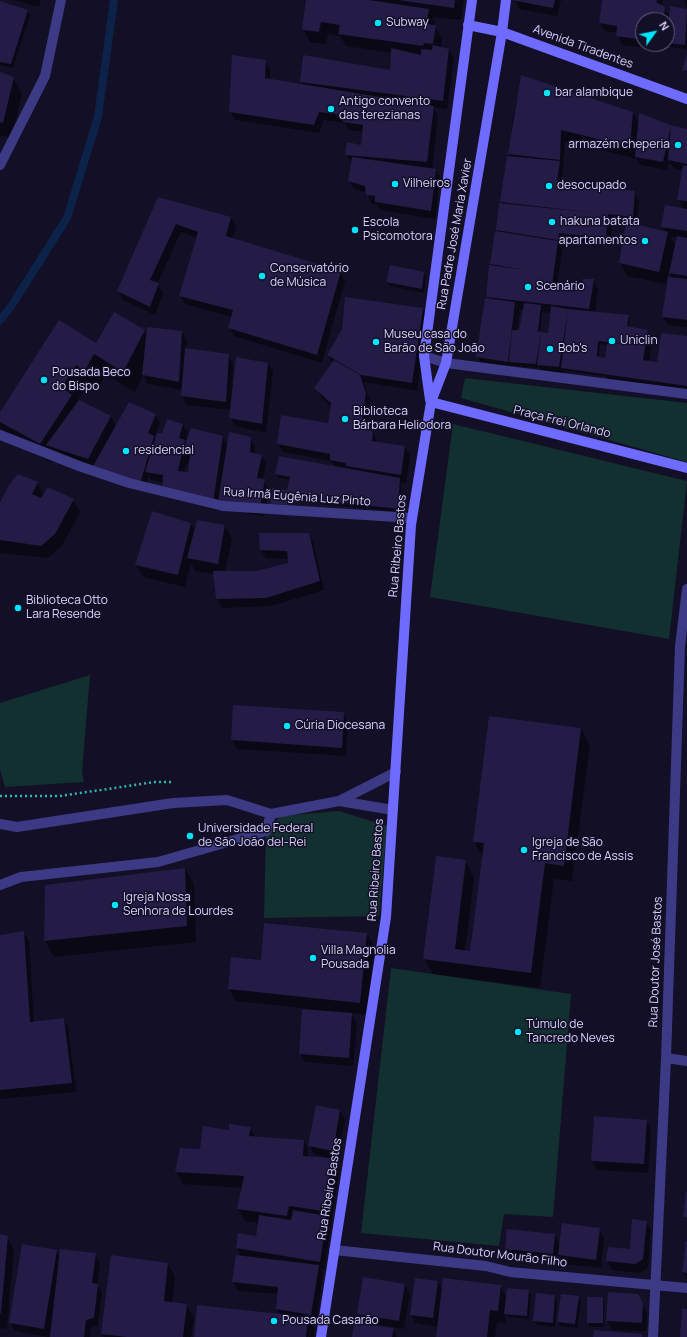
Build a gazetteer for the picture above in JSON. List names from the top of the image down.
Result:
{
  "streets": {
    "main road": [
      "Avenida Tiradentes",
      "Rua Padre José Maria Xavier",
      "Praça Frei Orlando",
      "Rua Ribeiro Bastos"
    ],
    "street": ["Rua Irmã Eugênia Luz Pinto", "Rua Doutor José Bastos", "Rua Doutor Mourão Filho"]
  },
  "crossings": [
    ["Avenida Tiradentes", "Rua Padre José Maria Xavier"],
    ["Rua Padre José Maria Xavier", "Praça Frei Orlando"],
    ["Rua Padre José Maria Xavier", "Rua Ribeiro Bastos"],
    ["Praça Frei Orlando", "Rua Ribeiro Bastos"],
    ["Rua Irmã Eugênia Luz Pinto", "Rua Ribeiro Bastos"],
    ["Rua Ribeiro Bastos", "Rua Doutor Mourão Filho"],
    ["Rua Doutor José Bastos", "Rua Doutor Mourão Filho"]
  ],
  "places": [
    "Subway",
    "bar alambique",
    "Antigo convento das terezianas",
    "armazém cheperia",
    "Vilheiros",
    "desocupado",
    "hakuna batata",
    "Escola Psicomotora",
    "apartamentos",
    "Conservatório de Música",
    "Scenário",
    "Uniclin",
    "Museu casa do Barão de São João",
    "Bob's",
    "Pousada Beco do Bispo",
    "Biblioteca Bárbara Heliodora",
    "residencial",
    "Biblioteca Otto Lara Resende",
    "Cúria Diocesana",
    "Universidade Federal de São João del-Rei",
    "Igreja de São Francisco de Assis",
    "Igreja Nossa Senhora de Lourdes",
    "Villa Magnolia Pousada",
    "Túmulo de Tancredo Neves",
    "Pousada Casarão"
  ],
  "north": "top right"
}
